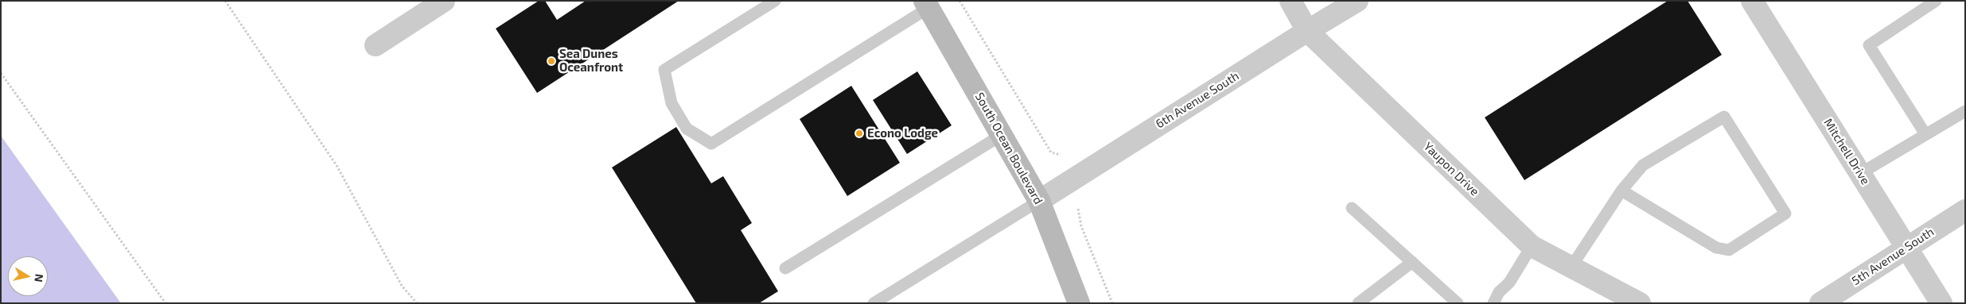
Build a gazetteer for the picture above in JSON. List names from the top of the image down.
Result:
{
  "streets": {
    "main road": ["South Ocean Boulevard"],
    "street": [
      "6th Avenue South",
      "Mitchell Drive",
      "Yaupon Drive",
      "5th Avenue South"
    ]
  },
  "crossings": [
    ["6th Avenue South", "South Ocean Boulevard"],
    ["6th Avenue South", "Yaupon Drive"],
    ["Mitchell Drive", "5th Avenue South"]
  ],
  "places": ["Sea Dunes Oceanfront", "Econo Lodge"],
  "north": "right"
}
